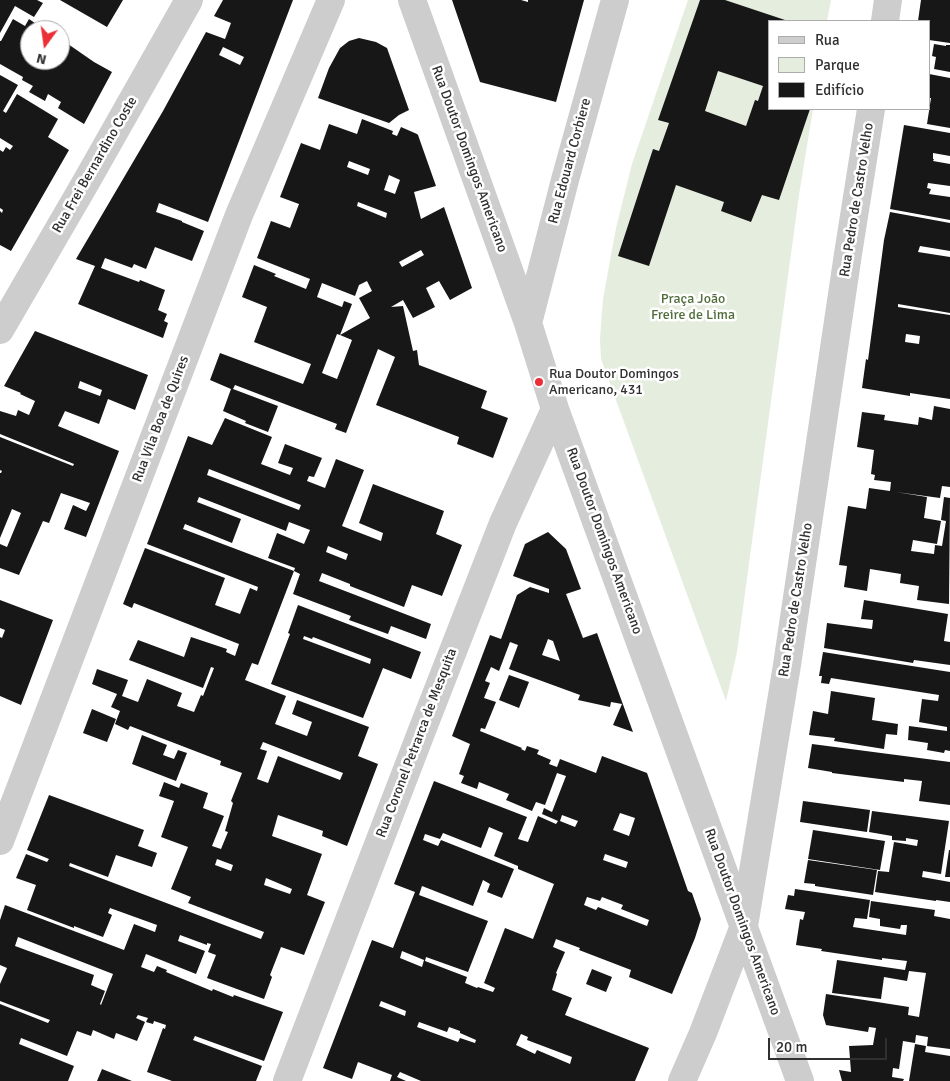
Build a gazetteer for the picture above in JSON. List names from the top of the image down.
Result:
{
  "streets": {
    "street": [
      "Rua Doutor Domingos Americano",
      "Rua Edouard Corbiere",
      "Rua Frei Bernardino Coste",
      "Rua Pedro de Castro Velho",
      "Rua Vila Boa de Quires",
      "Rua Coronel Petrarca de Mesquita"
    ]
  },
  "crossings": [
    ["Rua Doutor Domingos Americano", "Rua Edouard Corbiere"],
    ["Rua Doutor Domingos Americano", "Rua Pedro de Castro Velho"],
    ["Rua Doutor Domingos Americano", "Rua Coronel Petrarca de Mesquita"]
  ],
  "parks": ["Praça João Freire de Lima"],
  "places": ["Rua Doutor Domingos Americano, 431"],
  "legend": ["Rua", "Parque", "Edifício"],
  "scale_bar": "20 m",
  "north": "bottom"
}
